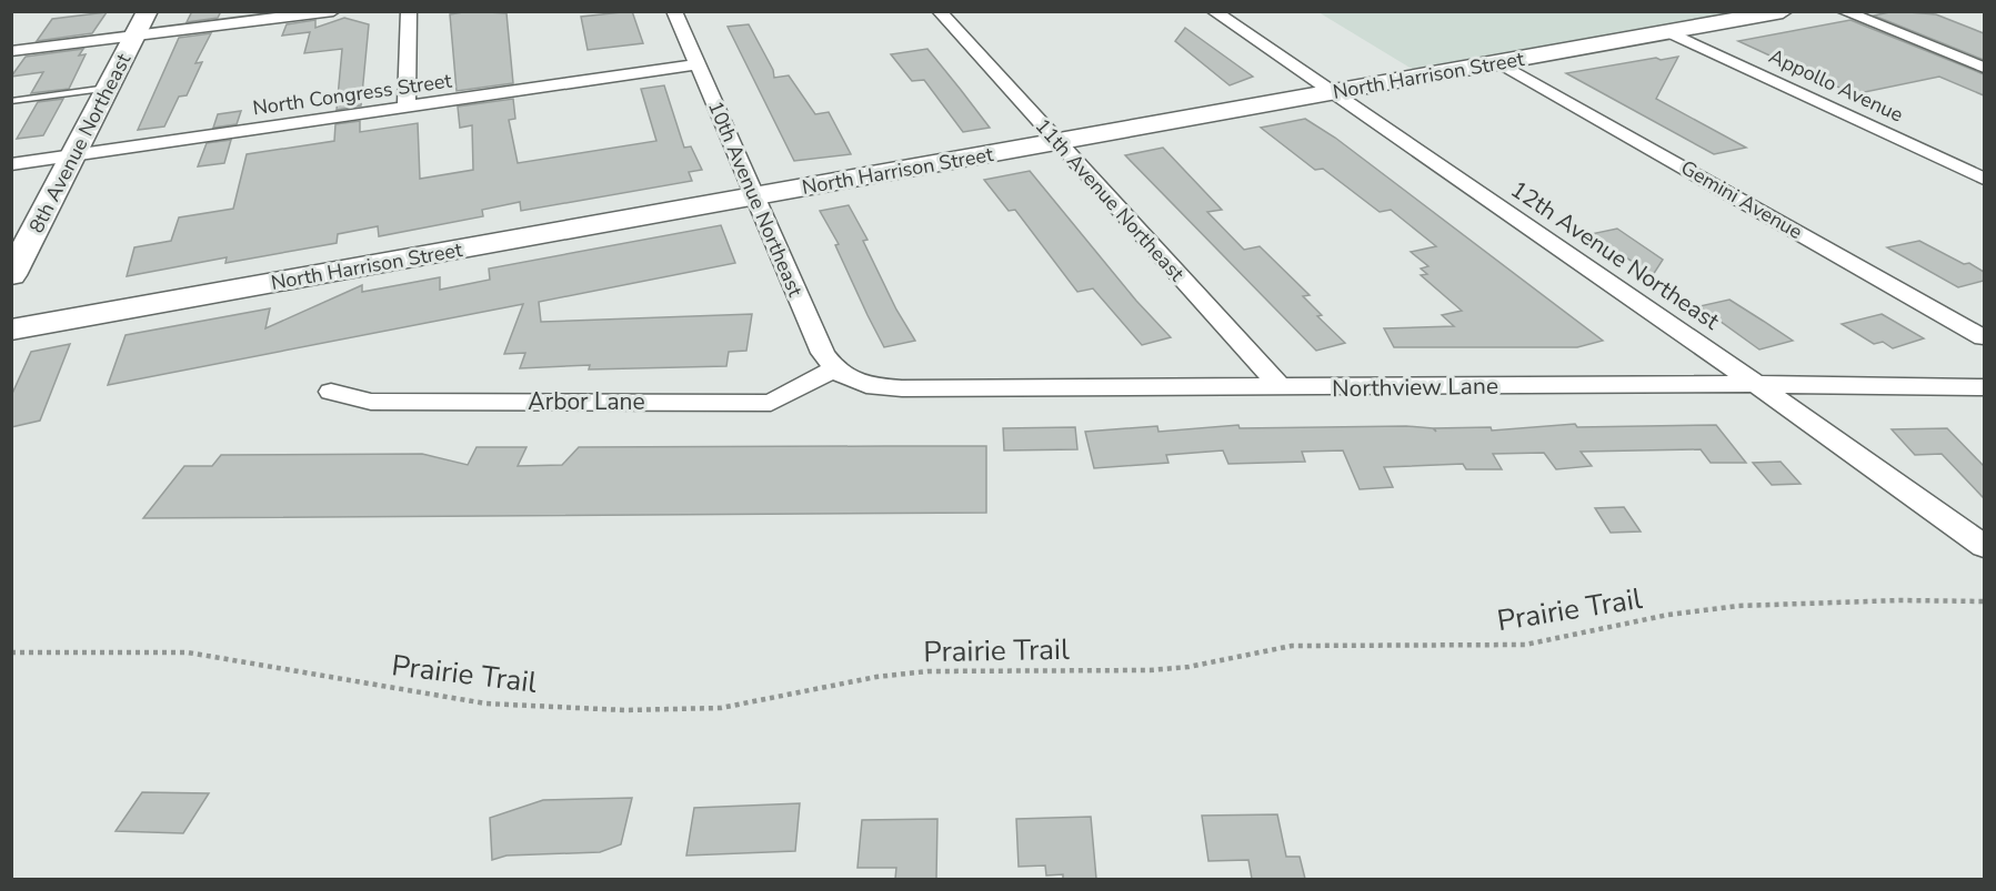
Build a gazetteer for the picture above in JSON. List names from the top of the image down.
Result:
{
  "streets": {
    "street": [
      "North Harrison Street",
      "Appollo Avenue",
      "North Congress Street",
      "8th Avenue Northeast",
      "10th Avenue Northeast",
      "11th Avenue Northeast",
      "Gemini Avenue",
      "12th Avenue Northeast",
      "Northview Lane",
      "Arbor Lane"
    ],
    "path": ["Prairie Trail"]
  },
  "crossings": [
    ["North Harrison Street", "Appollo Avenue"],
    ["North Harrison Street", "10th Avenue Northeast"],
    ["North Harrison Street", "11th Avenue Northeast"],
    ["North Harrison Street", "Gemini Avenue"],
    ["North Harrison Street", "12th Avenue Northeast"],
    ["North Congress Street", "8th Avenue Northeast"],
    ["North Congress Street", "10th Avenue Northeast"],
    ["10th Avenue Northeast", "Northview Lane"],
    ["10th Avenue Northeast", "Arbor Lane"],
    ["11th Avenue Northeast", "Northview Lane"],
    ["12th Avenue Northeast", "Northview Lane"],
    ["Northview Lane", "Arbor Lane"]
  ]
}
